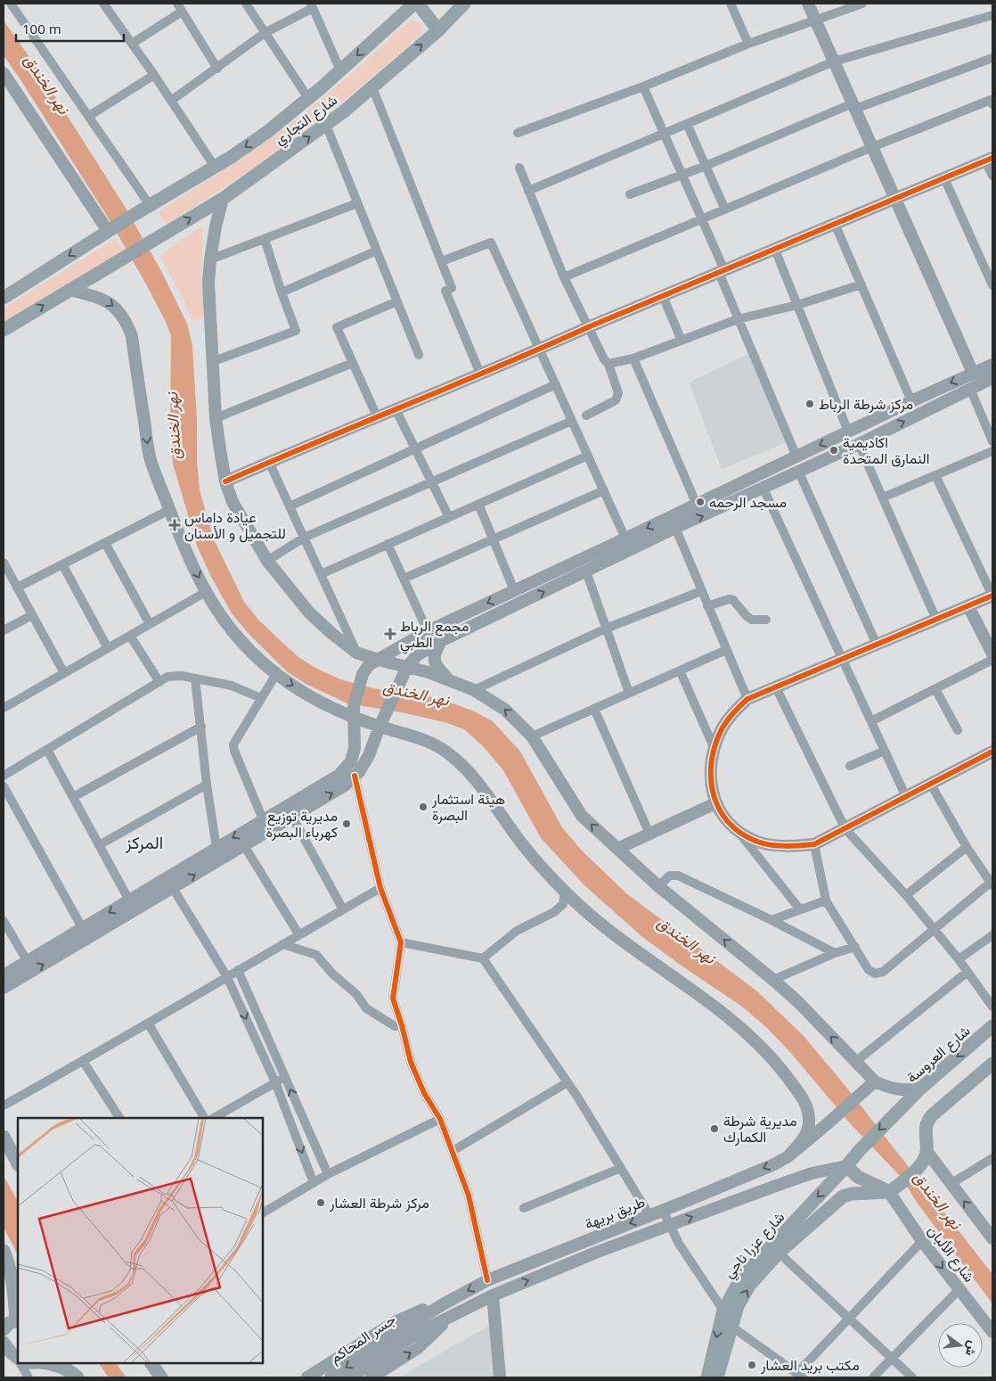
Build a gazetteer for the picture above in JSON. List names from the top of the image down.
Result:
{
  "streets": {
    "main road": [
      "شارع التجاري",
      "شارع العروسة",
      "طريق بريهة",
      "شارع عزرا ناجي",
      "شارع الألبان",
      "جسر المحاكم"
    ]
  },
  "crossings": [
    ["شارع العروسة", "شارع عزرا ناجي"],
    ["طريق بريهة", "شارع عزرا ناجي"],
    ["طريق بريهة", "جسر المحاكم"],
    ["شارع عزرا ناجي", "شارع الألبان"]
  ],
  "districts": ["المركز"],
  "water": ["نهر الخندق"],
  "places": {
    "other": [
      "مركز شرطة الرباط",
      "اكاديمية النمارق المتحدة",
      "مسجد الرحمه",
      "هيئة استثمار البصرة",
      "مديرية توزيع كهرباء البصرة",
      "مديرية شرطة الكمارك",
      "مركز شرطة العشار",
      "مكتب بريد العشار"
    ],
    "health": ["عيادة داماس للتجميل و الأسنان", "مجمع الرباط الطبي"]
  },
  "scale_bar": "100 m",
  "north": "right"
}
